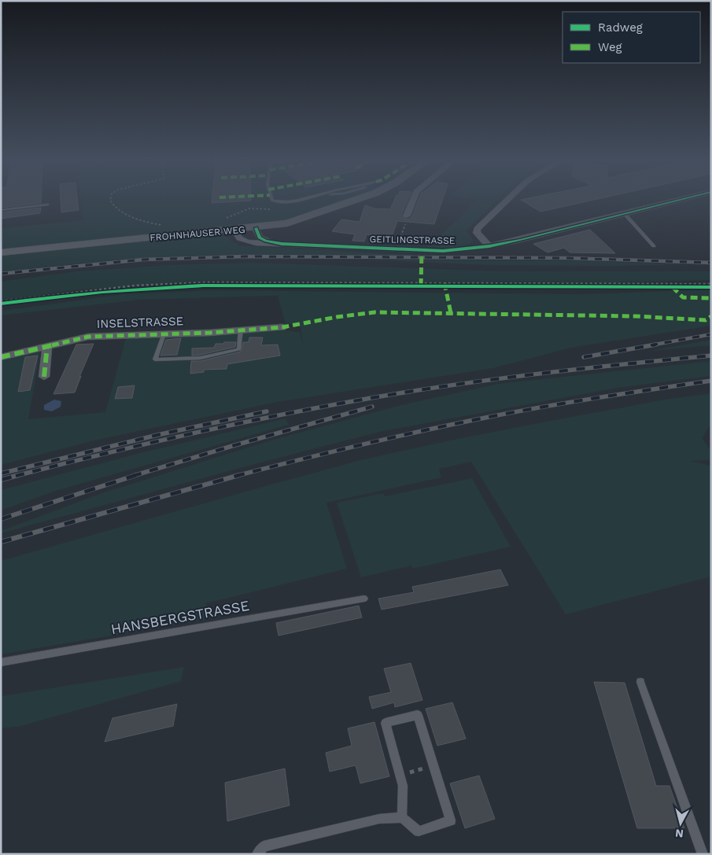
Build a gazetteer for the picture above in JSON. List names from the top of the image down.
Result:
{
  "streets": {
    "main road": ["FROHNHAUSER WEG"],
    "street": ["GEITLINGSTRASSE", "INSELSTRASSE"],
    "lane": ["HANSBERGSTRASSE"]
  },
  "crossings": [
    ["FROHNHAUSER WEG", "GEITLINGSTRASSE"]
  ],
  "legend": ["Radweg", "Weg"],
  "north": "bottom"
}
